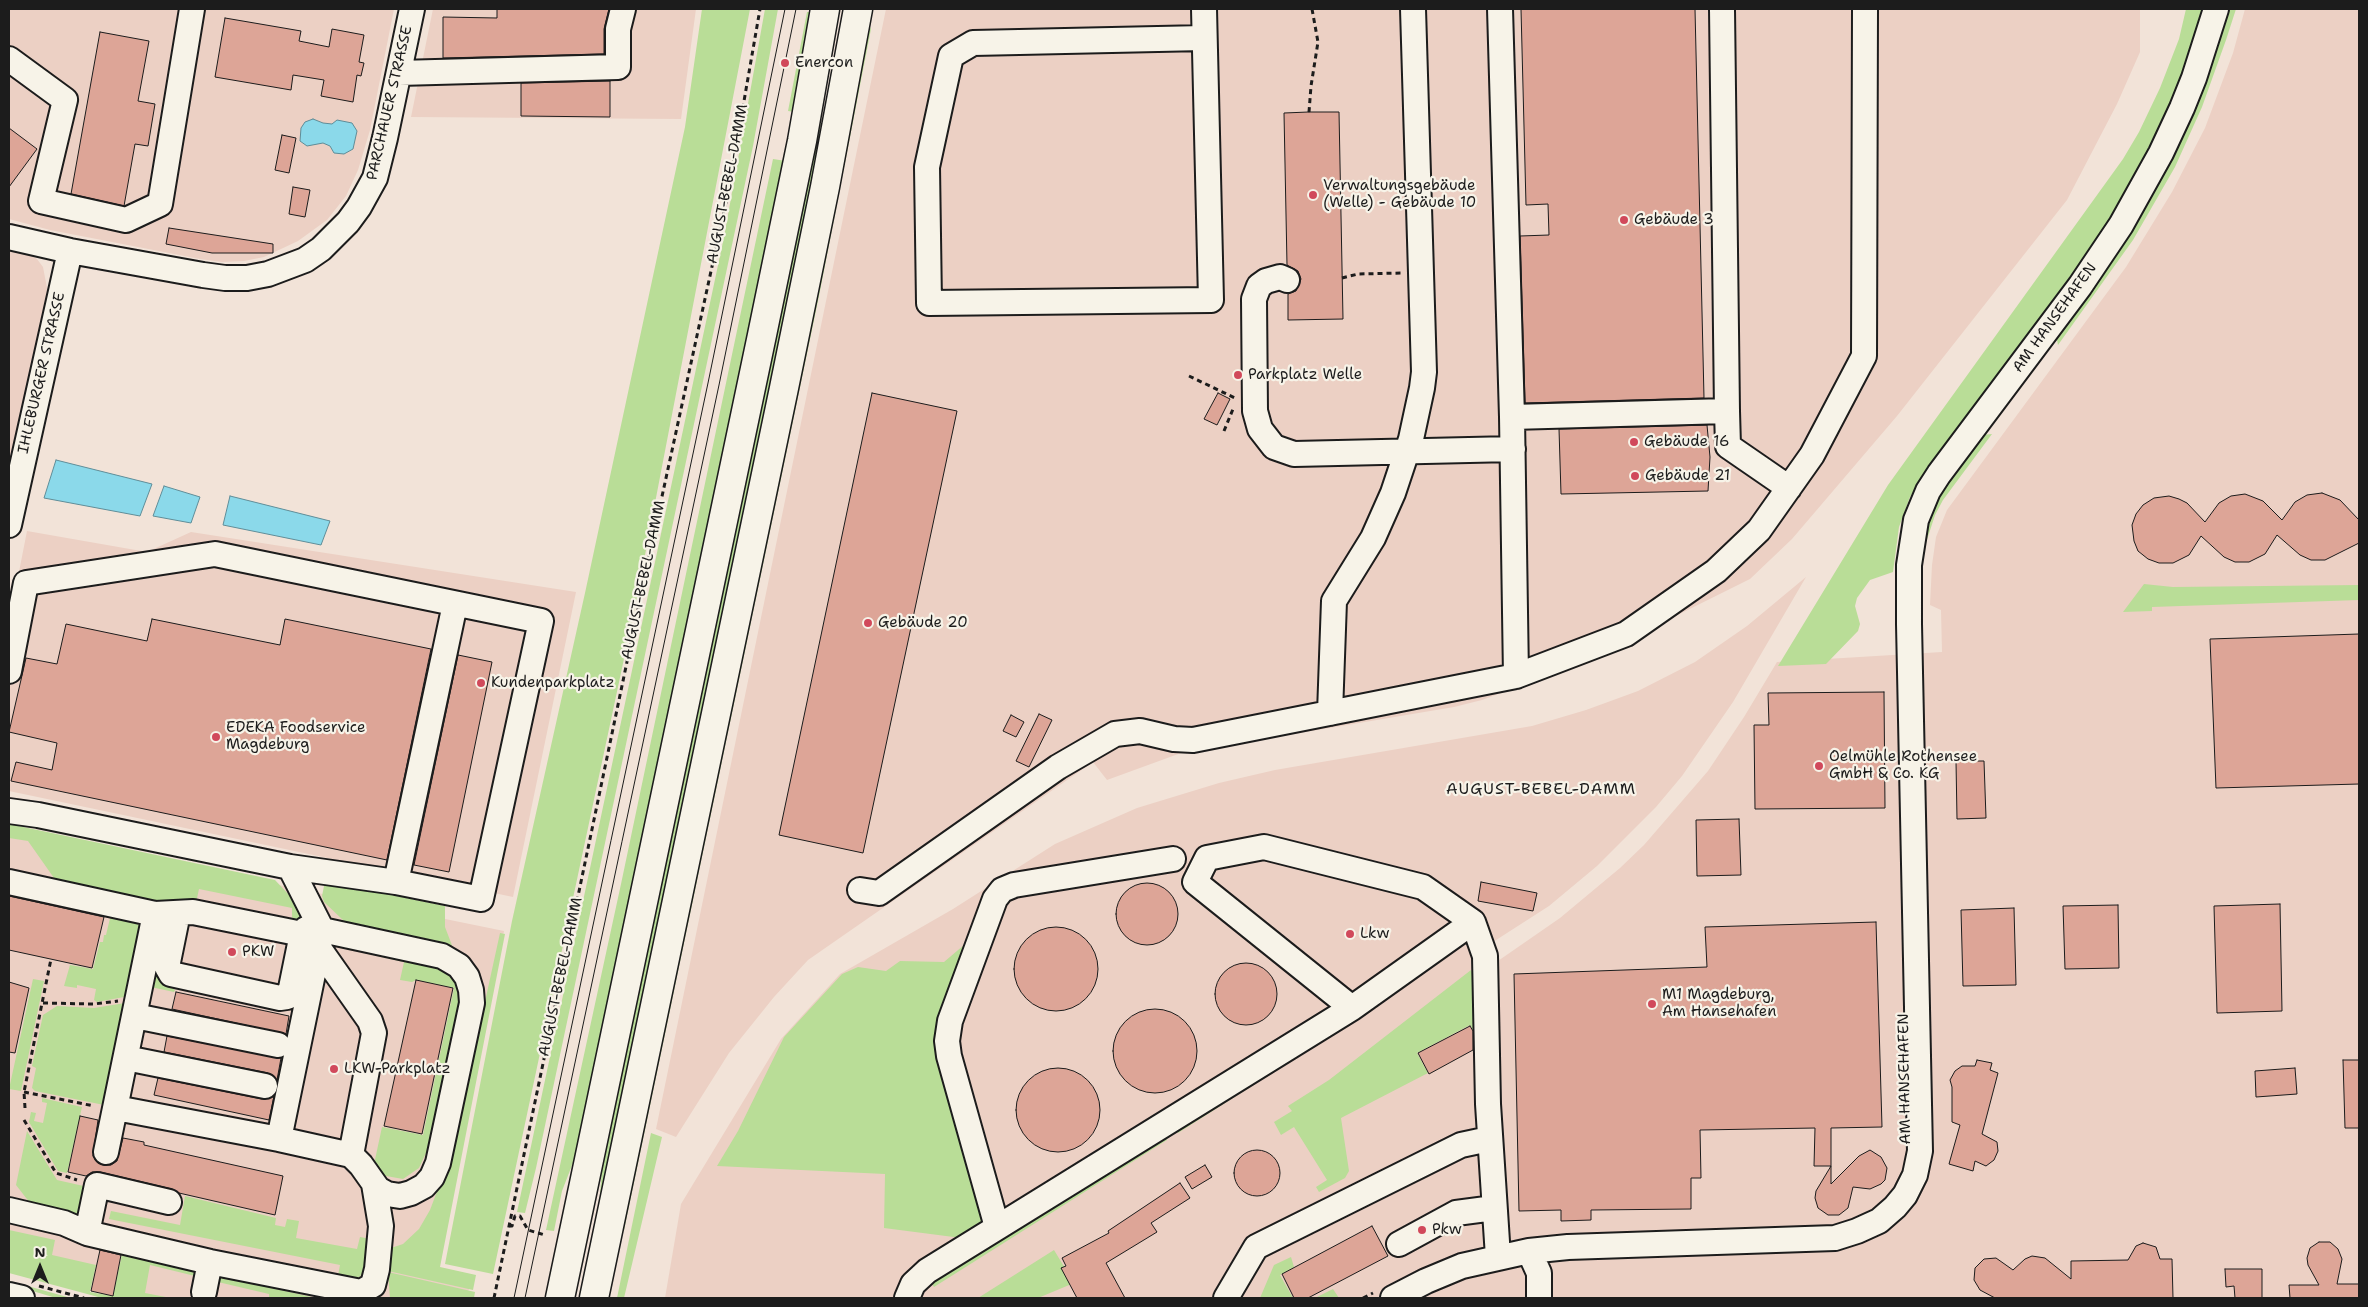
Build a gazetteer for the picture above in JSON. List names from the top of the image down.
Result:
{
  "streets": {
    "street": ["PARCHAUER STRASSE", "AM HANSEHAFEN", "IHLEBURGER STRASSE"],
    "path": ["AUGUST-BEBEL-DAMM"]
  },
  "crossings": [
    ["PARCHAUER STRASSE", "IHLEBURGER STRASSE"]
  ],
  "districts": ["AUGUST-BEBEL-DAMM"],
  "places": [
    "Enercon",
    "Verwaltungsgebäude (Welle) - Gebäude 10",
    "Gebäude 3",
    "Parkplatz Welle",
    "Gebäude 16",
    "Gebäude 21",
    "Gebäude 20",
    "Kundenparkplatz",
    "EDEKA Foodservice Magdeburg",
    "Oelmühle Rothensee GmbH & Co. KG",
    "Lkw",
    "PKW",
    "M1 Magdeburg, Am Hansehafen",
    "LKW-Parkplatz",
    "Pkw"
  ],
  "north": "top"
}
